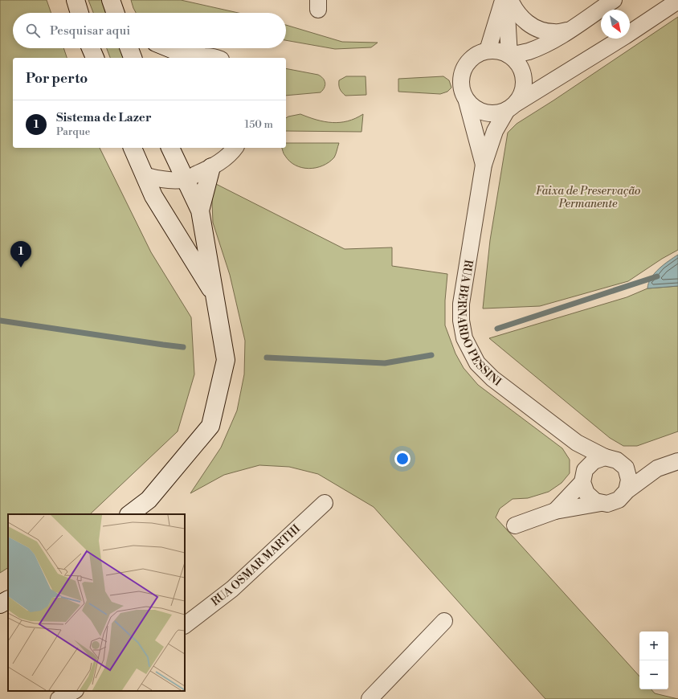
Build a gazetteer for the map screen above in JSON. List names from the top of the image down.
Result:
{
  "streets": {
    "street": ["RUA BERNARDO PESSINI", "RUA OSMAR MARTHI"]
  },
  "parks": ["Faixa de Preservação Permanente"],
  "north": "bottom right",
  "page": {
    "search": "Pesquisar aqui",
    "heading": "Por perto",
    "list": [
      {
        "mark": "1",
        "name": "Sistema de Lazer",
        "note": "Parque",
        "value": "150 m"
      }
    ],
    "pins": "1",
    "map_buttons": ["+", "−"]
  }
}
